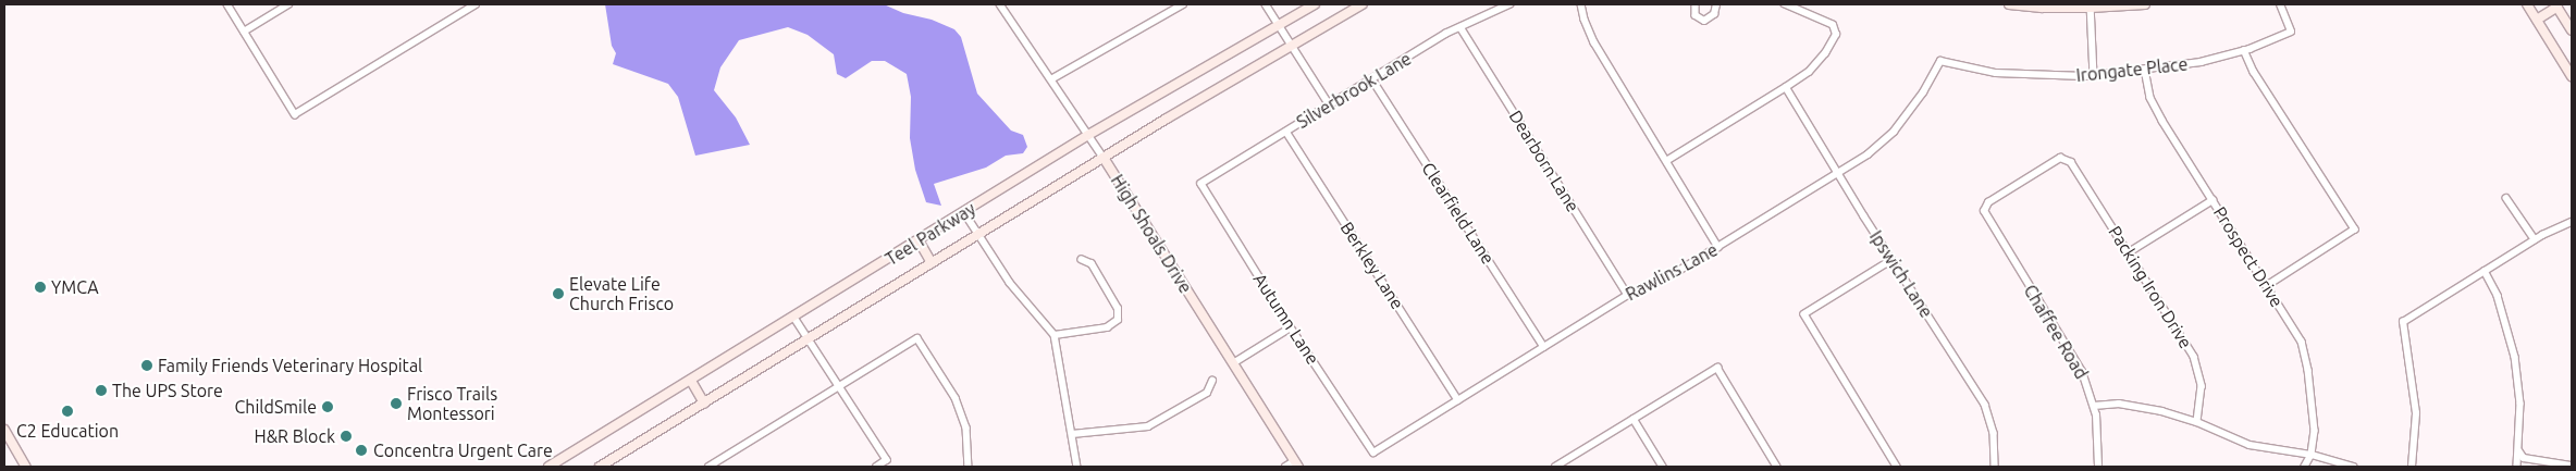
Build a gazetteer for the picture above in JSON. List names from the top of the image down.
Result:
{
  "streets": {
    "main road": ["Teel Parkway", "High Shoals Drive"],
    "street": [
      "Irongate Place",
      "Silverbrook Lane",
      "Dearborn Lane",
      "Clearfield Lane",
      "Prospect Drive",
      "Berkley Lane",
      "Rawlins Lane",
      "Ipswich Lane",
      "Packing Iron Drive",
      "Autumn Lane",
      "Chaffee Road"
    ]
  },
  "crossings": [
    ["Irongate Place", "Prospect Drive"],
    ["Irongate Place", "Rawlins Lane"],
    ["Silverbrook Lane", "Dearborn Lane"],
    ["Silverbrook Lane", "Clearfield Lane"],
    ["Silverbrook Lane", "Berkley Lane"],
    ["Silverbrook Lane", "Autumn Lane"],
    ["Dearborn Lane", "Rawlins Lane"],
    ["Clearfield Lane", "Rawlins Lane"],
    ["Teel Parkway", "High Shoals Drive"],
    ["Berkley Lane", "Rawlins Lane"],
    ["Rawlins Lane", "Ipswich Lane"],
    ["Rawlins Lane", "Autumn Lane"],
    ["Packing Iron Drive", "Chaffee Road"]
  ],
  "places": [
    "YMCA",
    "Elevate Life Church Frisco",
    "Family Friends Veterinary Hospital",
    "The UPS Store",
    "Frisco Trails Montessori",
    "ChildSmile",
    "C2 Education",
    "H&R Block",
    "Concentra Urgent Care"
  ]
}
